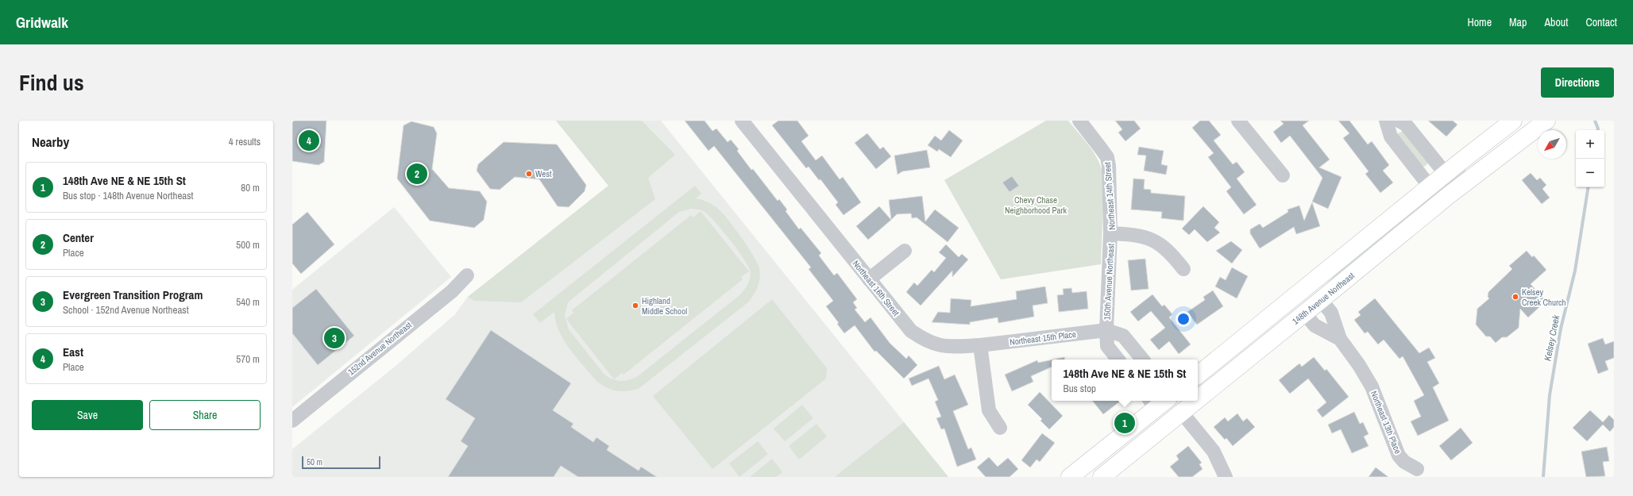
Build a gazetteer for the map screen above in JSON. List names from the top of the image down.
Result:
{
  "streets": {
    "main road": ["148th Avenue Northeast"],
    "street": [
      "Northeast 14th Street",
      "150th Avenue Northeast",
      "Northeast 16th Street",
      "Northeast 15th Place",
      "152nd Avenue Northeast",
      "Northeast 13th Place"
    ]
  },
  "crossings": [
    ["Northeast 14th Street", "150th Avenue Northeast"],
    ["150th Avenue Northeast", "Northeast 15th Place"],
    ["Northeast 16th Street", "Northeast 15th Place"],
    ["148th Avenue Northeast", "Northeast 13th Place"]
  ],
  "water": ["Kelsey Creek"],
  "parks": ["Chevy Chase Neighborhood Park"],
  "places": ["West", "Kelsey Creek Church", "Highland Middle School"],
  "scale_bar": "50 m",
  "north": "bottom left",
  "page": {
    "header": "Gridwalk",
    "nav": [
      "Home",
      "Map",
      "About",
      "Contact"
    ],
    "title": "Find us",
    "buttons": [
      "Directions",
      ["Save", "Share"]
    ],
    "heading": ["Nearby", "4 results"],
    "pins": [
      "4",
      "2",
      "3",
      "1"
    ],
    "map_buttons": ["+", "−"],
    "list": [
      {
        "mark": "1",
        "name": "148th Ave NE & NE 15th St",
        "note": "Bus stop · 148th Avenue Northeast",
        "value": "80 m"
      },
      {
        "mark": "2",
        "name": "Center",
        "note": "Place",
        "value": "500 m"
      },
      {
        "mark": "3",
        "name": "Evergreen Transition Program",
        "note": "School · 152nd Avenue Northeast",
        "value": "540 m"
      },
      {
        "mark": "4",
        "name": "East",
        "note": "Place",
        "value": "570 m"
      }
    ],
    "popup": ["148th Ave NE & NE 15th St", "Bus stop"],
    "scale": "50 m"
  }
}
